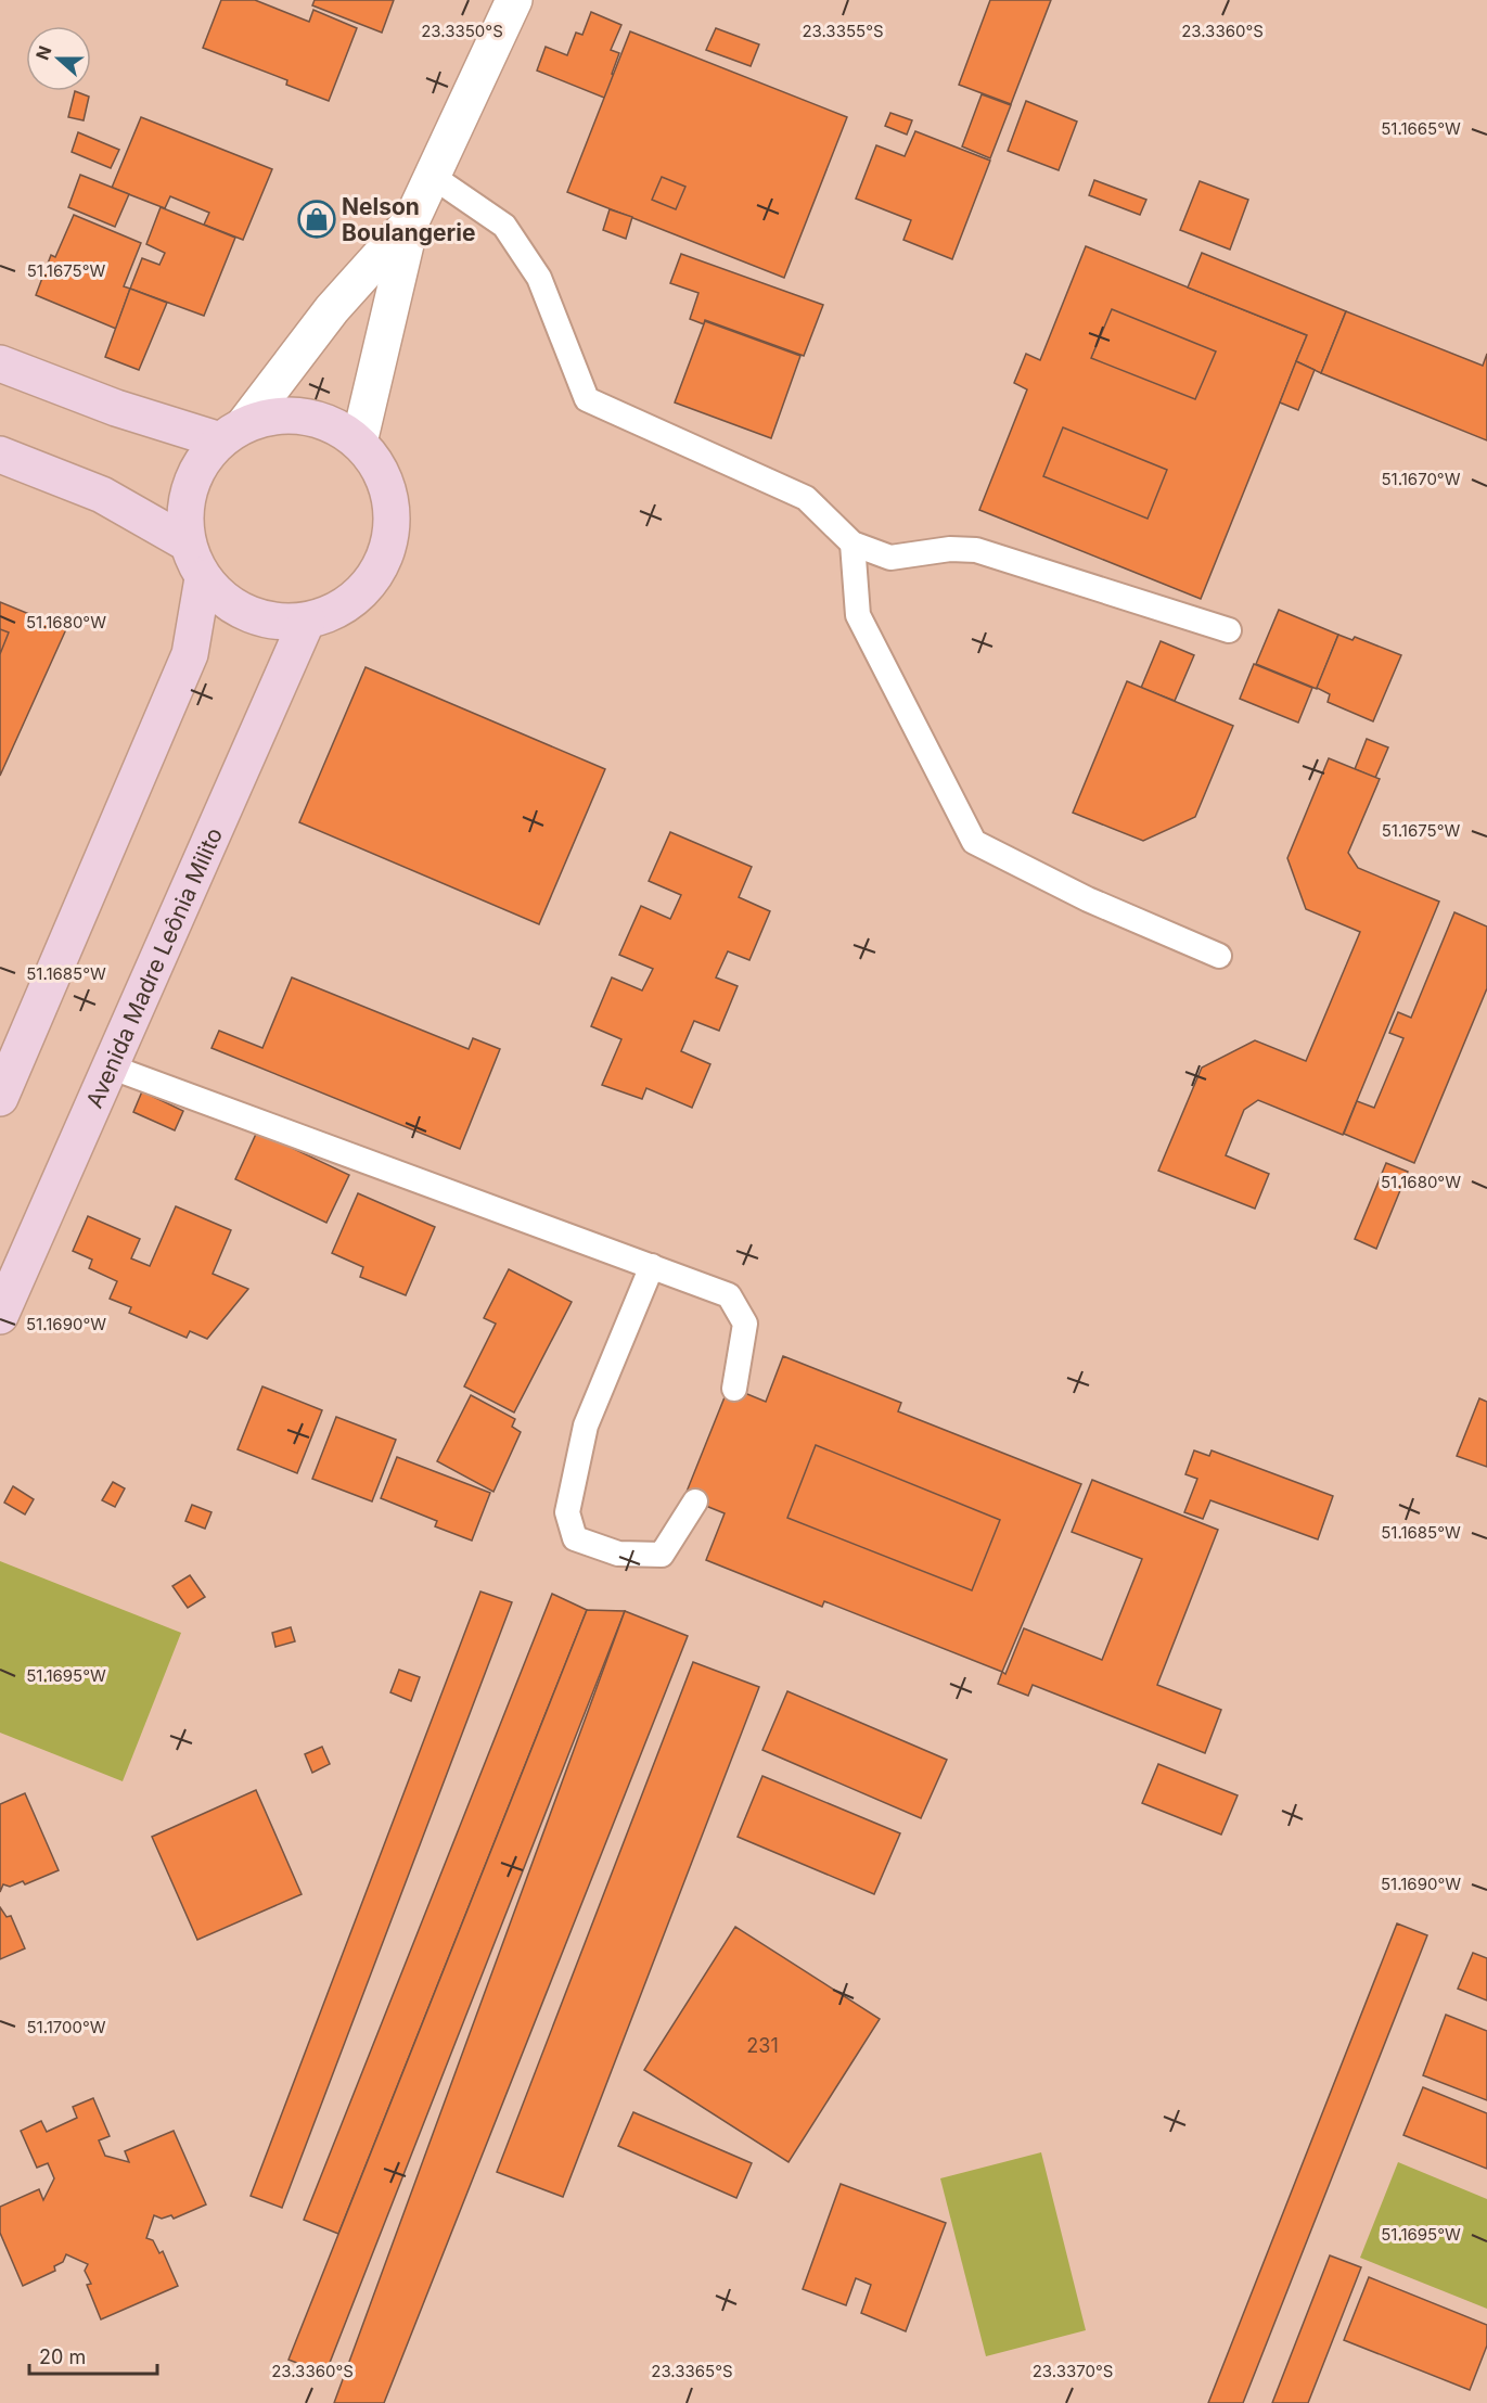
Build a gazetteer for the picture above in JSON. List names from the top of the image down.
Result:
{
  "streets": {
    "main road": ["Avenida Madre Leônia Milito"]
  },
  "places": {
    "shop": ["Nelson Boulangerie"]
  },
  "house_numbers": ["231"],
  "scale_bar": "20 m",
  "north": "left",
  "coordinates": [
    "23.3350°S",
    "23.3355°S",
    "23.3360°S",
    "51.1665°W",
    "51.1675°W",
    "51.1670°W",
    "51.1680°W",
    "51.1685°W",
    "51.1690°W",
    "51.1695°W",
    "51.1700°W",
    "23.3365°S",
    "23.3370°S"
  ]
}
